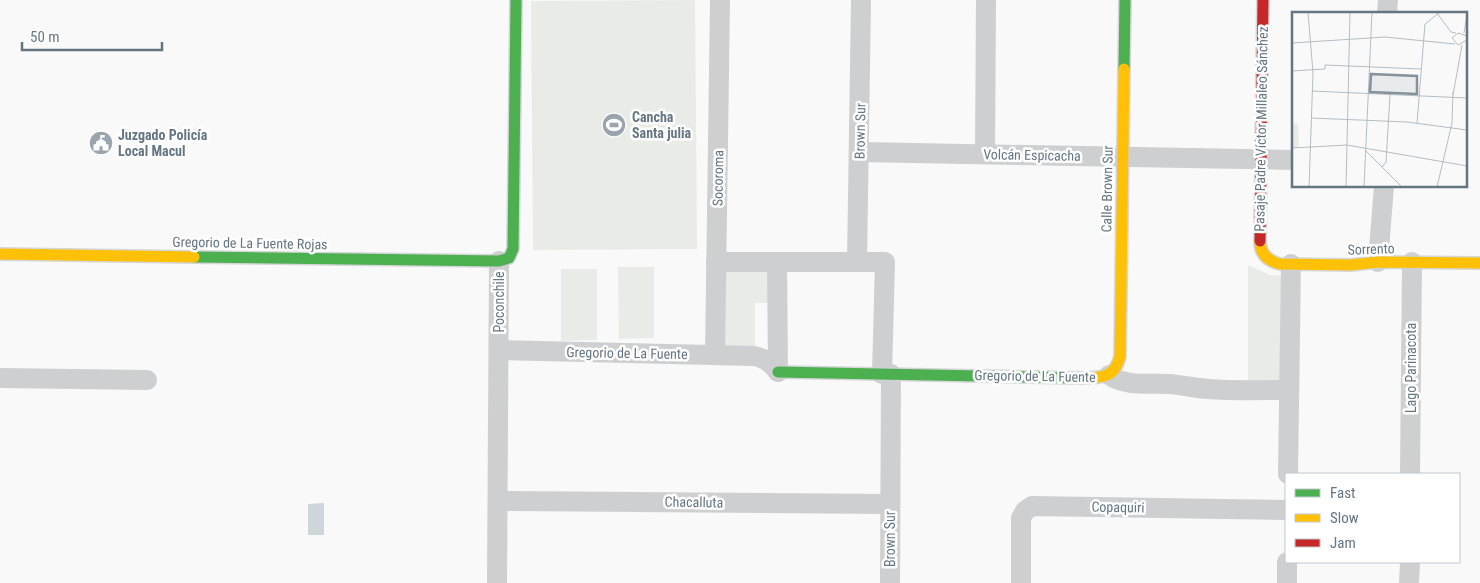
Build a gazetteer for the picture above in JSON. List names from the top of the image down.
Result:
{
  "streets": {
    "street": [
      "Pasaje Padre Víctor Millaleo Sánchez",
      "Brown Sur",
      "Volcán Espicacha",
      "Socoroma",
      "Calle Brown Sur",
      "Gregorio de La Fuente Rojas",
      "Sorrento",
      "Poconchile",
      "Gregorio de La Fuente",
      "Lago Parinacota",
      "Chacalluta",
      "Copaquiri"
    ]
  },
  "crossings": [
    ["Pasaje Padre Víctor Millaleo Sánchez", "Volcán Espicacha"],
    ["Pasaje Padre Víctor Millaleo Sánchez", "Sorrento"],
    ["Brown Sur", "Volcán Espicacha"],
    ["Brown Sur", "Gregorio de La Fuente"],
    ["Brown Sur", "Chacalluta"],
    ["Volcán Espicacha", "Calle Brown Sur"],
    ["Socoroma", "Gregorio de La Fuente"],
    ["Calle Brown Sur", "Gregorio de La Fuente"],
    ["Gregorio de La Fuente Rojas", "Poconchile"],
    ["Sorrento", "Lago Parinacota"],
    ["Poconchile", "Gregorio de La Fuente"],
    ["Poconchile", "Chacalluta"]
  ],
  "places": {
    "sports": ["Cancha Santa julia"],
    "public building": ["Juzgado Policía Local Macul"]
  },
  "legend": ["Fast", "Slow", "Jam"],
  "scale_bar": "50 m"
}
